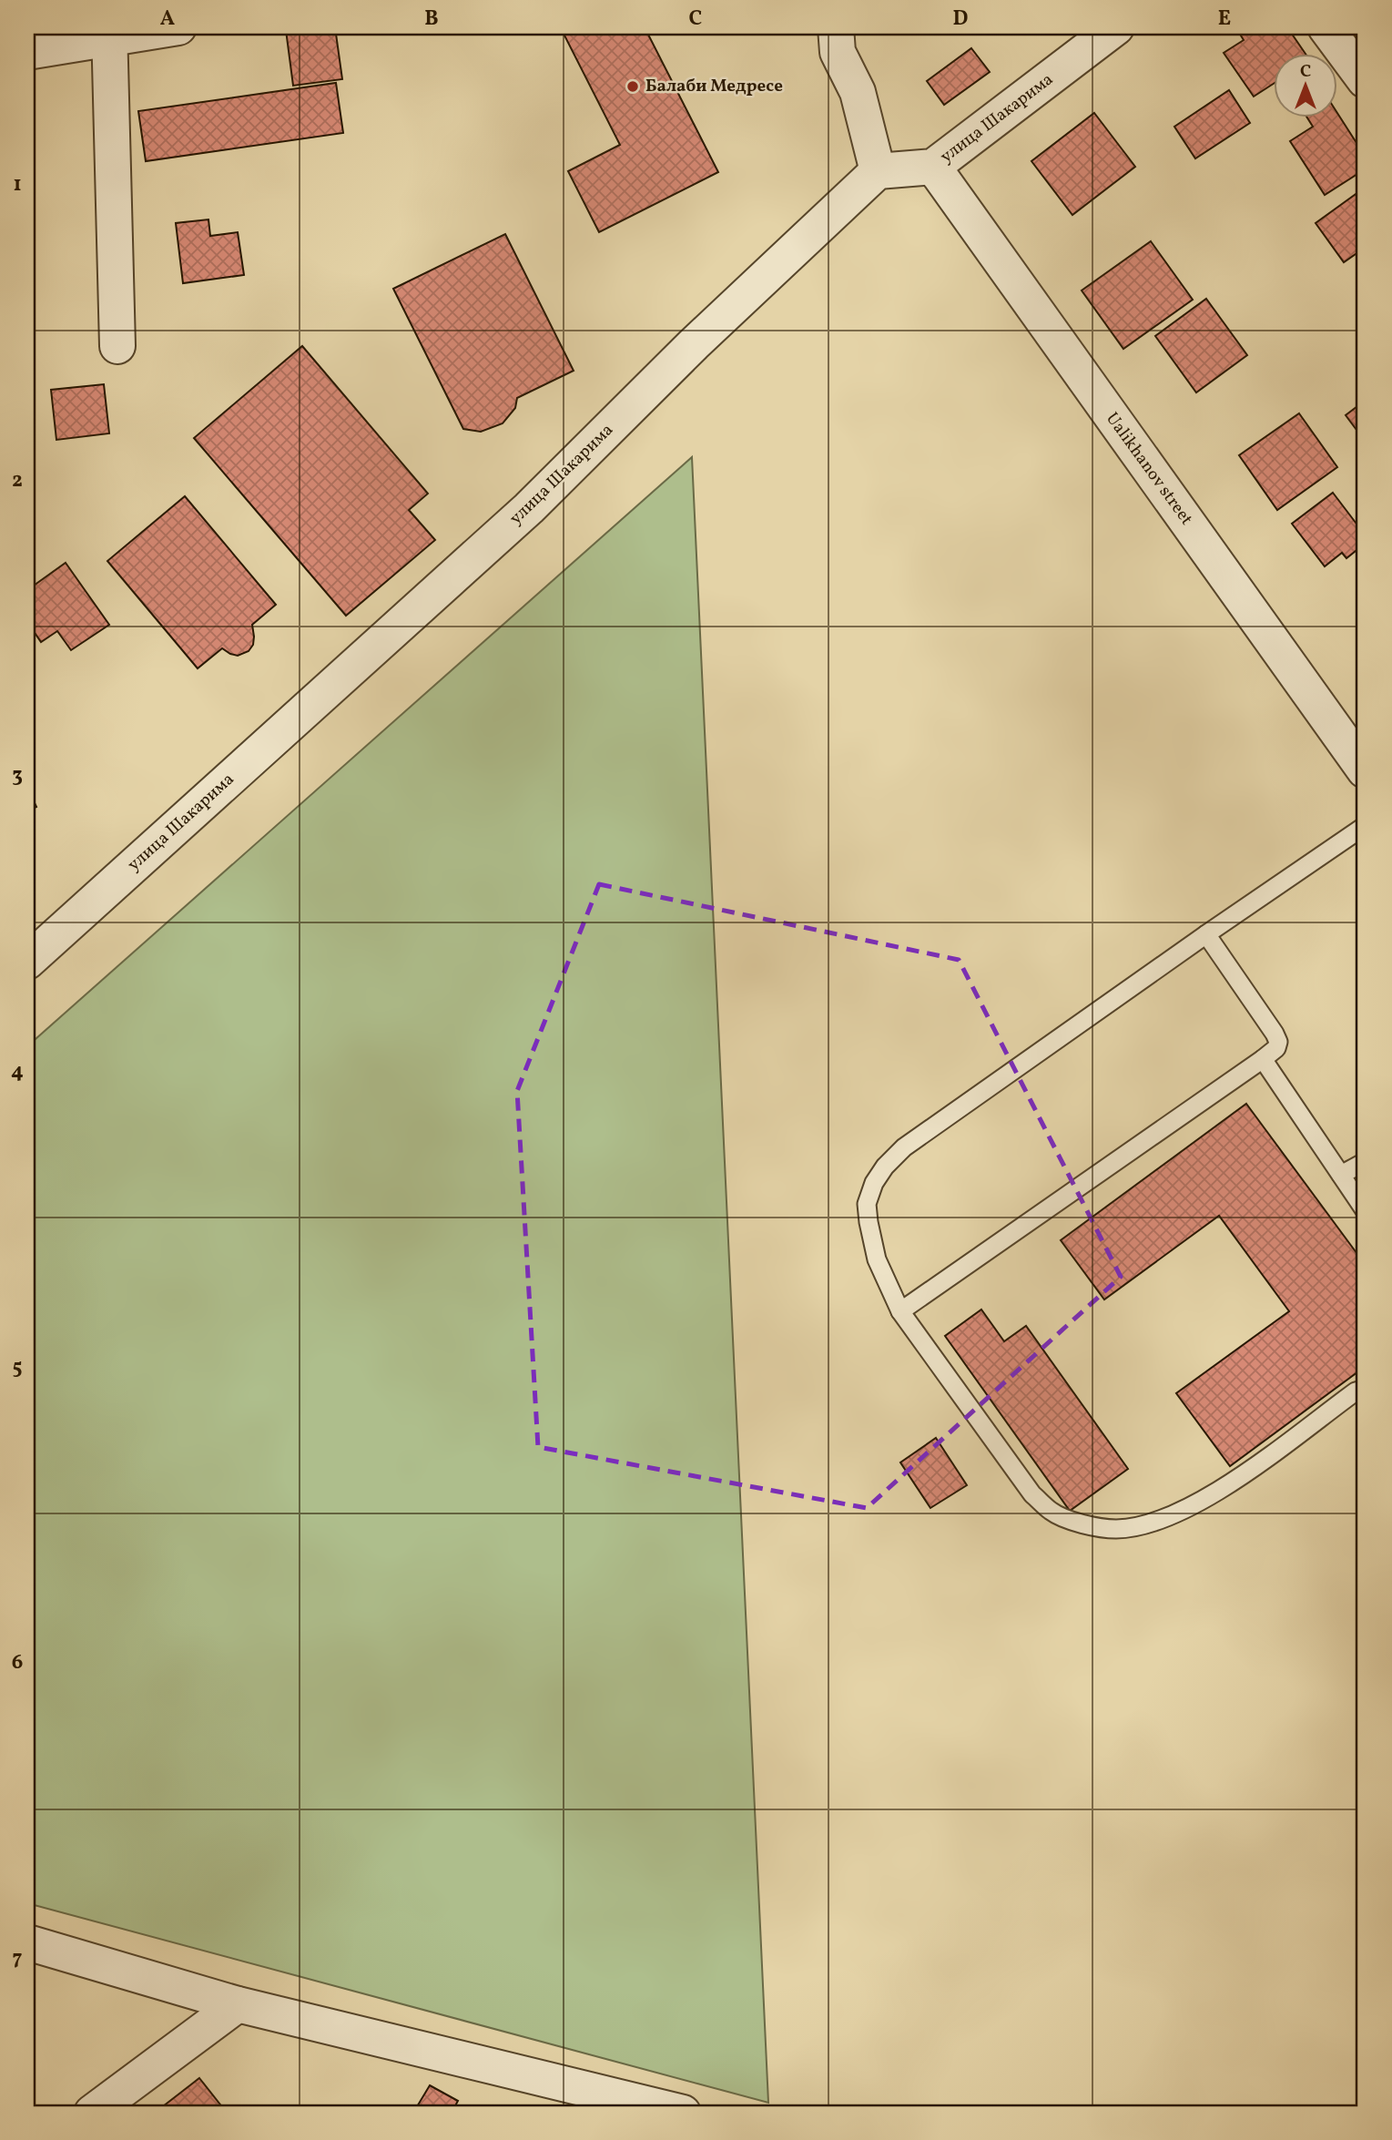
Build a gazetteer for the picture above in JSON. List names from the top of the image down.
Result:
{
  "streets": {
    "street": ["улица Шакарима", "Ualikhanov street"]
  },
  "crossings": [
    ["улица Шакарима", "Ualikhanov street"]
  ],
  "places": ["Балаби Медресе"],
  "north": "top",
  "grid": {
    "columns": [
      "A",
      "B",
      "C",
      "D",
      "E"
    ],
    "rows": [
      "1",
      "2",
      "3",
      "4",
      "5",
      "6",
      "7"
    ]
  }
}
